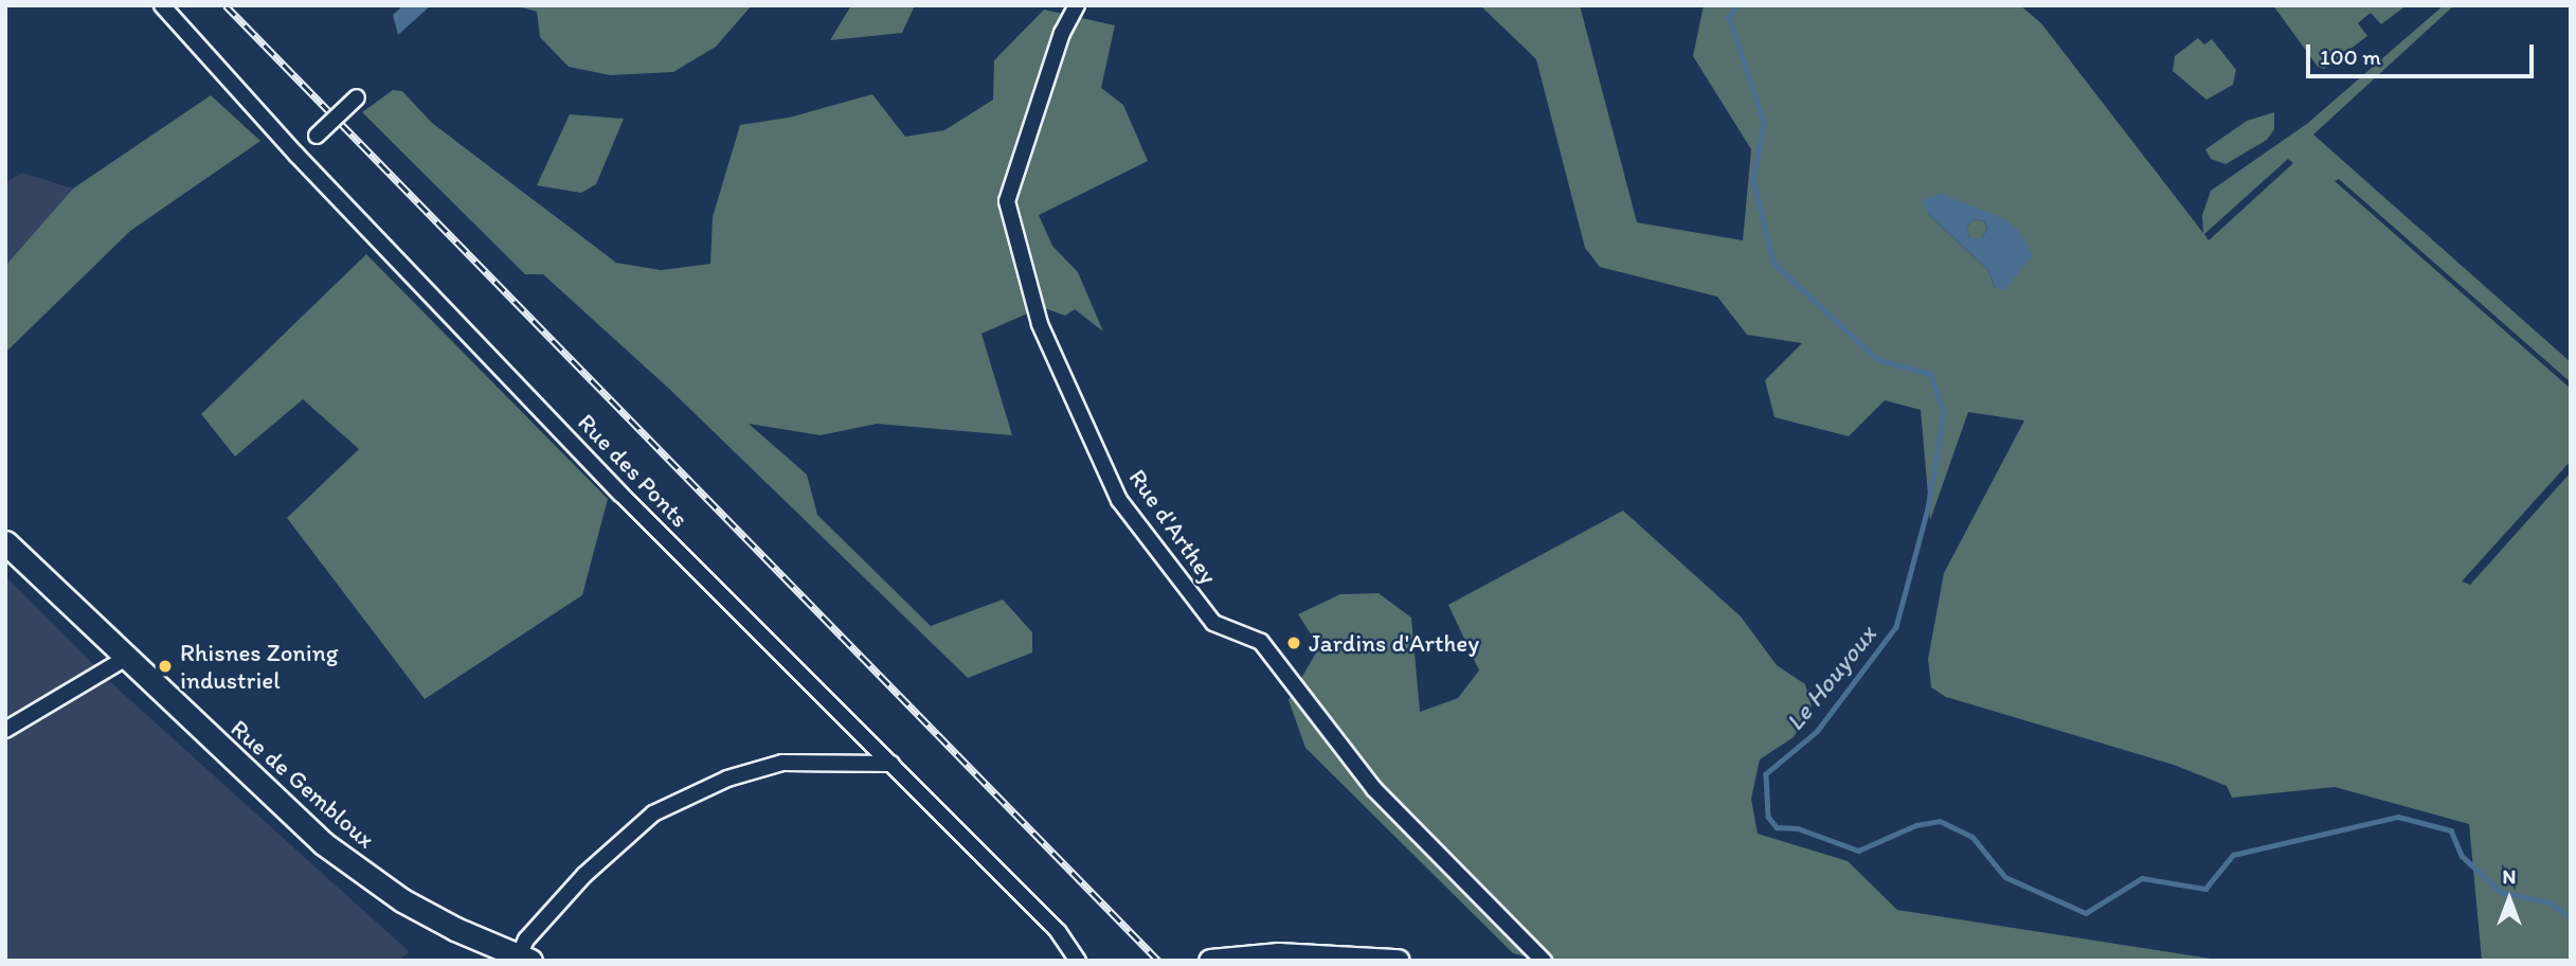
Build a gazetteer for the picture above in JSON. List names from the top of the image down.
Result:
{
  "streets": {
    "main road": ["Rue de Gembloux"],
    "street": ["Rue des Ponts", "Rue d'Arthey"]
  },
  "water": ["Le Houyoux"],
  "places": ["Jardins d'Arthey", "Rhisnes Zoning industriel"],
  "scale_bar": "100 m",
  "north": "top"
}
